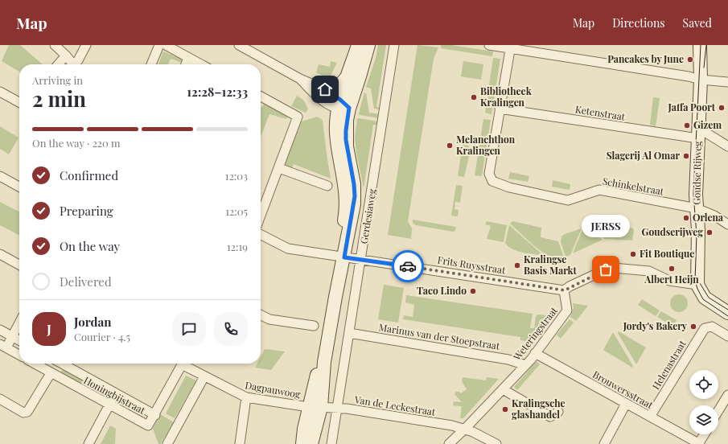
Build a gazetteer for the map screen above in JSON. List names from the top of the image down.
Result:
{
  "streets": {
    "street": [
      "Ketenstraat",
      "Goudse Rijweg",
      "Schinkelstraat",
      "Gerdesiaweg",
      "Frits Ruysstraat",
      "Weteringstraat",
      "Marinus van der Stoepstraat",
      "Helenastraat",
      "Dagpauwoog",
      "Brouwersstraat",
      "Honingbijstraat",
      "Van de Leckestraat"
    ]
  },
  "crossings": [
    ["Ketenstraat", "Goudse Rijweg"],
    ["Ketenstraat", "Schinkelstraat"],
    ["Goudse Rijweg", "Schinkelstraat"],
    ["Gerdesiaweg", "Frits Ruysstraat"],
    ["Gerdesiaweg", "Marinus van der Stoepstraat"],
    ["Gerdesiaweg", "Van de Leckestraat"],
    ["Frits Ruysstraat", "Weteringstraat"],
    ["Weteringstraat", "Marinus van der Stoepstraat"],
    ["Weteringstraat", "Brouwersstraat"],
    ["Weteringstraat", "Van de Leckestraat"],
    ["Helenastraat", "Brouwersstraat"],
    ["Dagpauwoog", "Van de Leckestraat"]
  ],
  "places": [
    "Pancakes by June",
    "Bibliotheek Kralingen",
    "Jaffa Poort",
    "Gizem",
    "Melanchthon Kralingen",
    "Slagerij Al Omar",
    "Orlena",
    "Goudserijweg",
    "Fit Boutique",
    "Kralingse Basis Markt",
    "Albert Heijn",
    "JERSS",
    "Taco Lindo",
    "Jordy's Bakery",
    "Kralingsche glashandel"
  ],
  "page": {
    "header": "Map",
    "nav": ["Map", "Directions", "Saved"],
    "heading": ["2 min", "Arriving in", "12:28–12:33"],
    "panel": ["Jordan", "Courier · 4.5"],
    "bar": "On the way · 220 m",
    "list": [
      ["Confirmed", "12:03"],
      ["Preparing", "12:05"],
      ["On the way", "12:19"],
      "Delivered"
    ],
    "bubble": "JERSS",
    "round": "J"
  }
}
